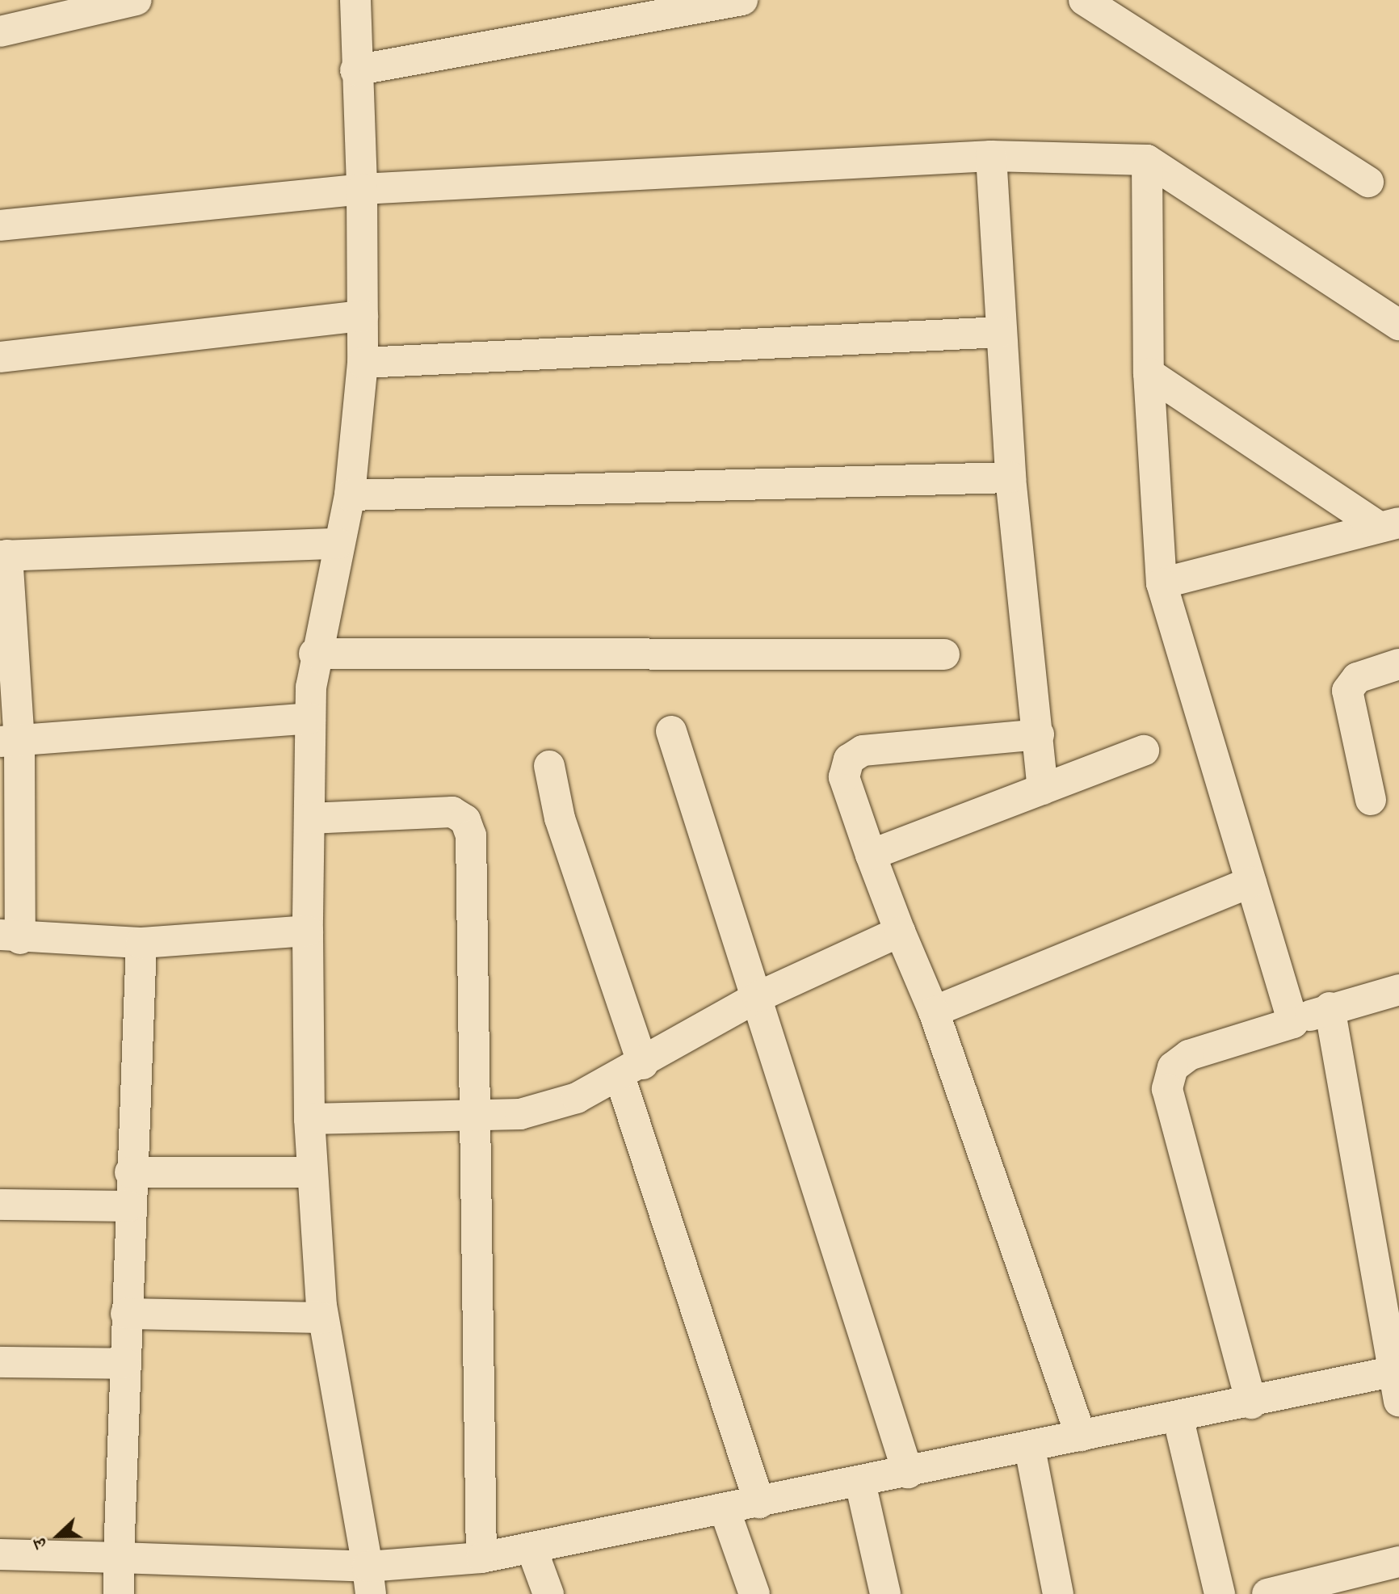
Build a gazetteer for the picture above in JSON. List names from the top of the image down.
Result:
{
  "north": "left"
}
